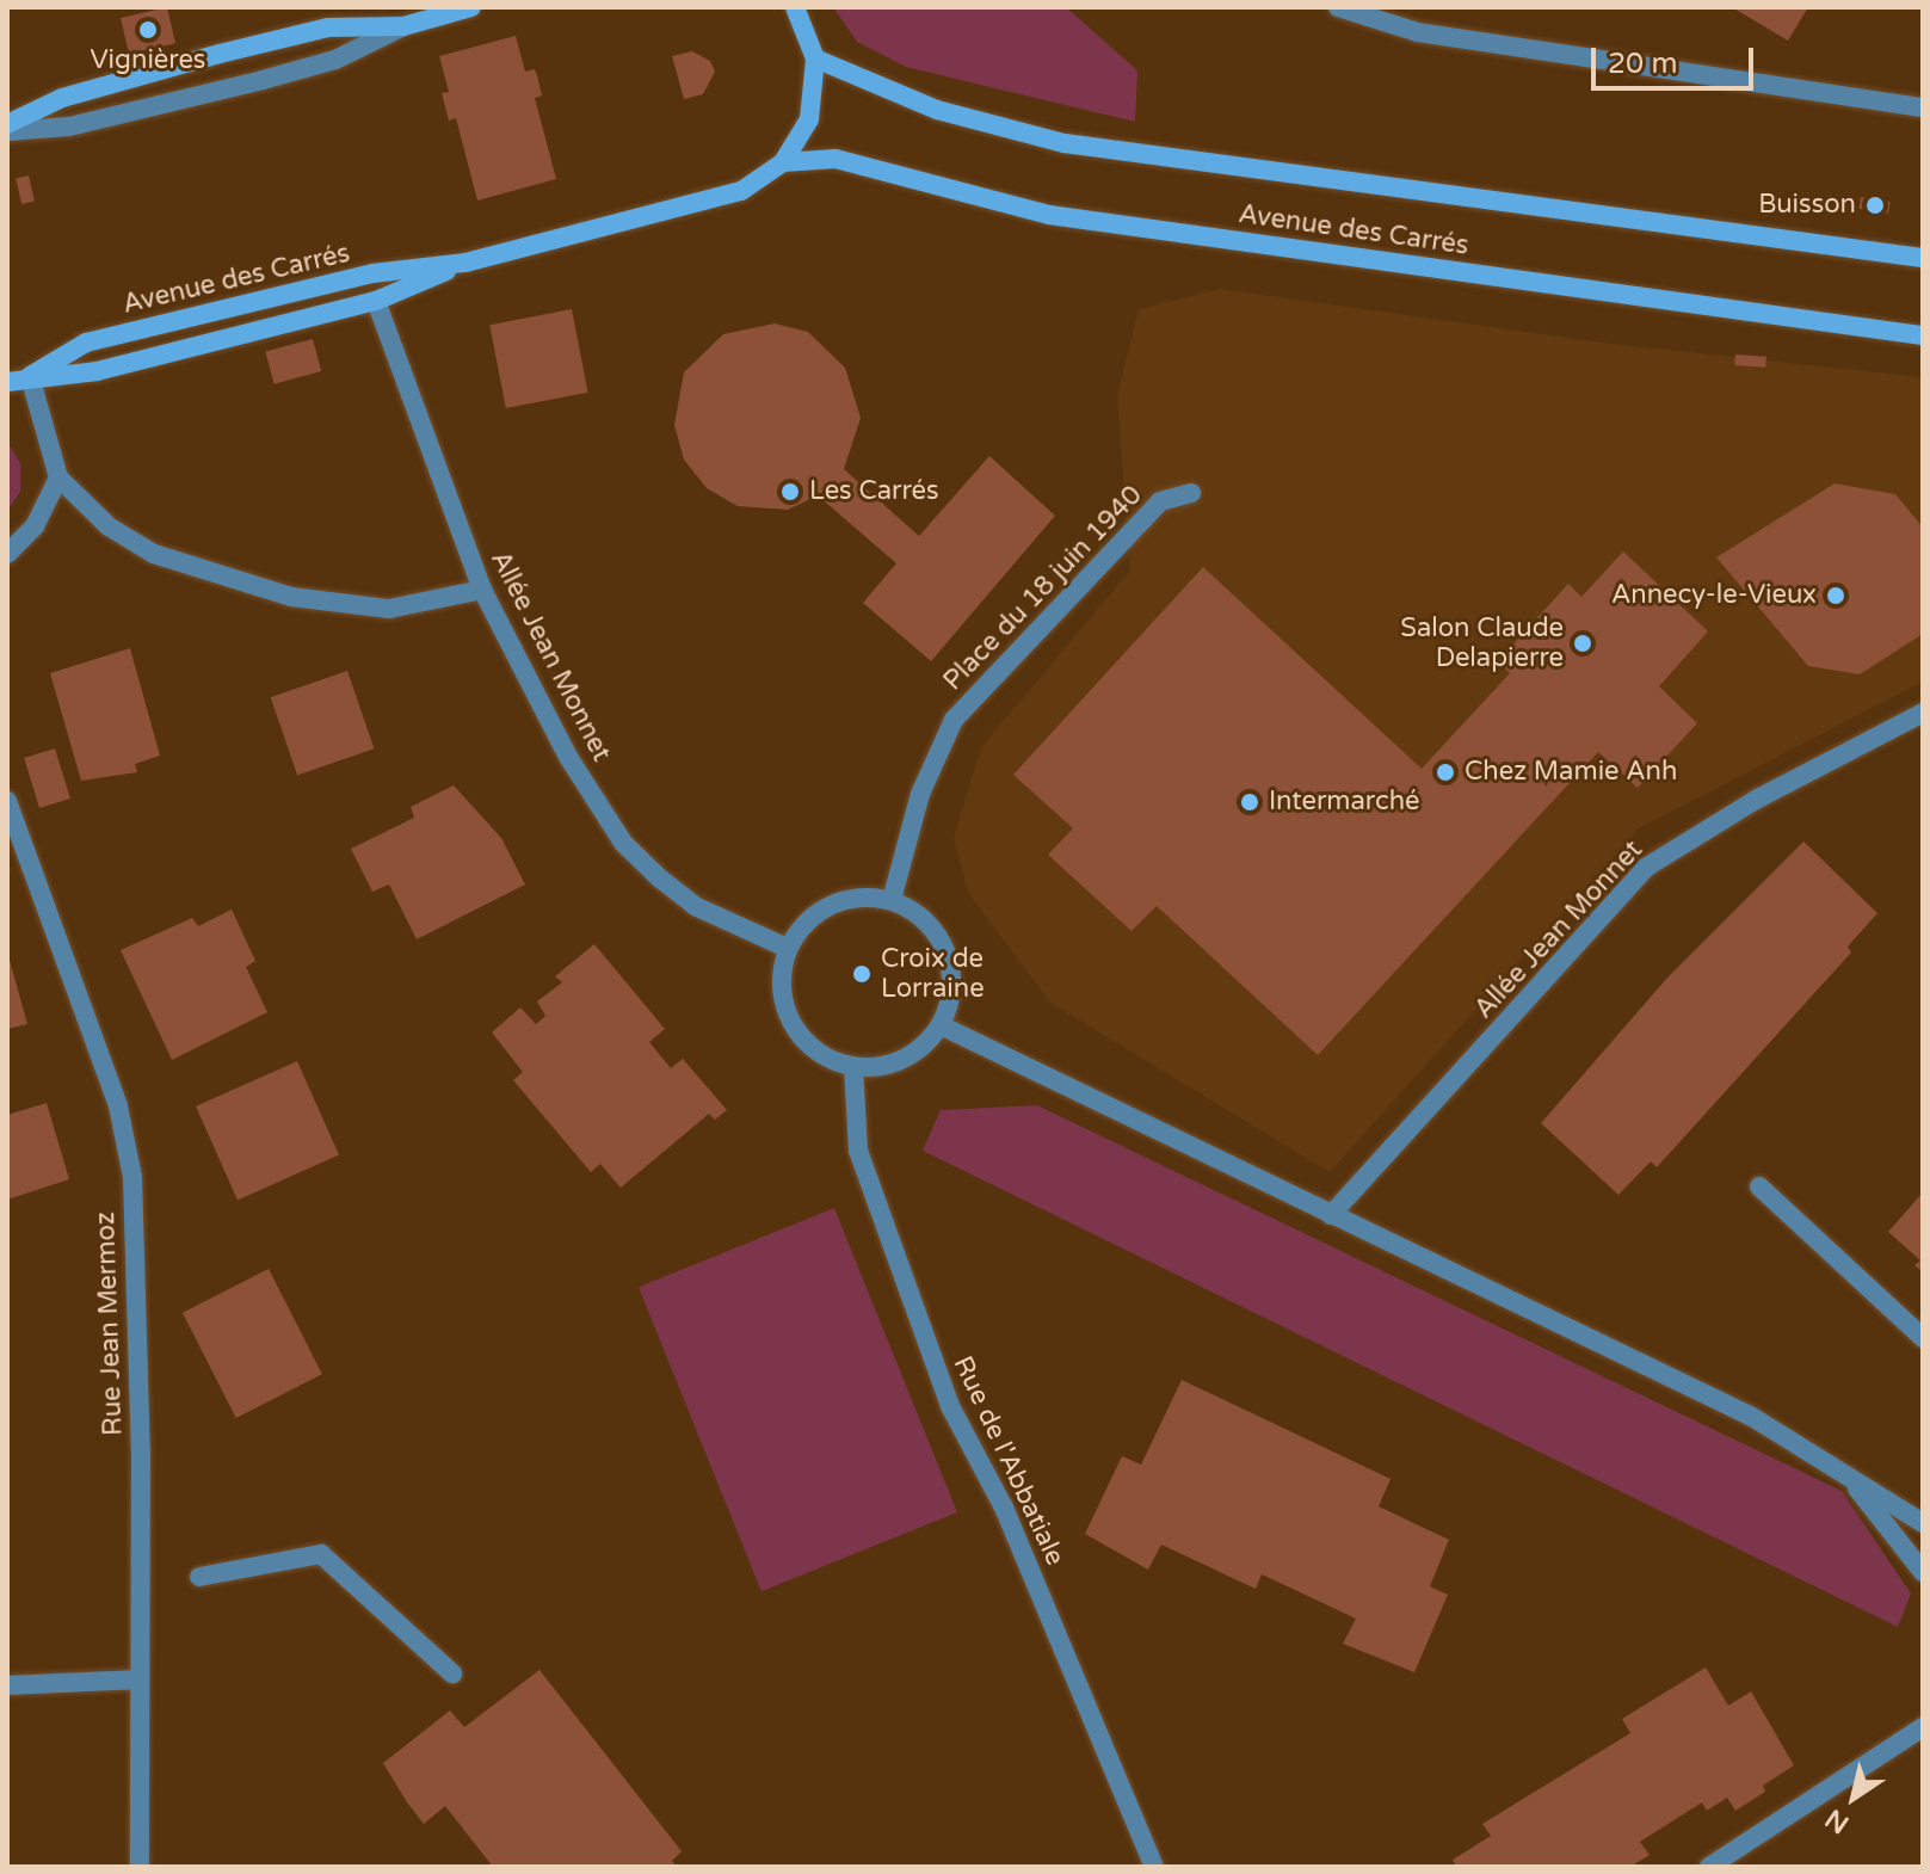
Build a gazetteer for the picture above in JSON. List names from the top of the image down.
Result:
{
  "streets": {
    "main road": ["Avenue des Carrés"],
    "street": [
      "Place du 18 juin 1940",
      "Allée Jean Monnet",
      "Rue Jean Mermoz",
      "Rue de l'Abbatiale"
    ]
  },
  "crossings": [
    ["Avenue des Carrés", "Allée Jean Monnet"],
    ["Place du 18 juin 1940", "Allée Jean Monnet"],
    ["Place du 18 juin 1940", "Rue de l'Abbatiale"],
    ["Allée Jean Monnet", "Rue de l'Abbatiale"]
  ],
  "places": [
    "Vignières",
    "Buisson",
    "Les Carrés",
    "Annecy-le-Vieux",
    "Salon Claude Delapierre",
    "Chez Mamie Anh",
    "Intermarché",
    "Croix de Lorraine"
  ],
  "scale_bar": "20 m",
  "north": "bottom left"
}
